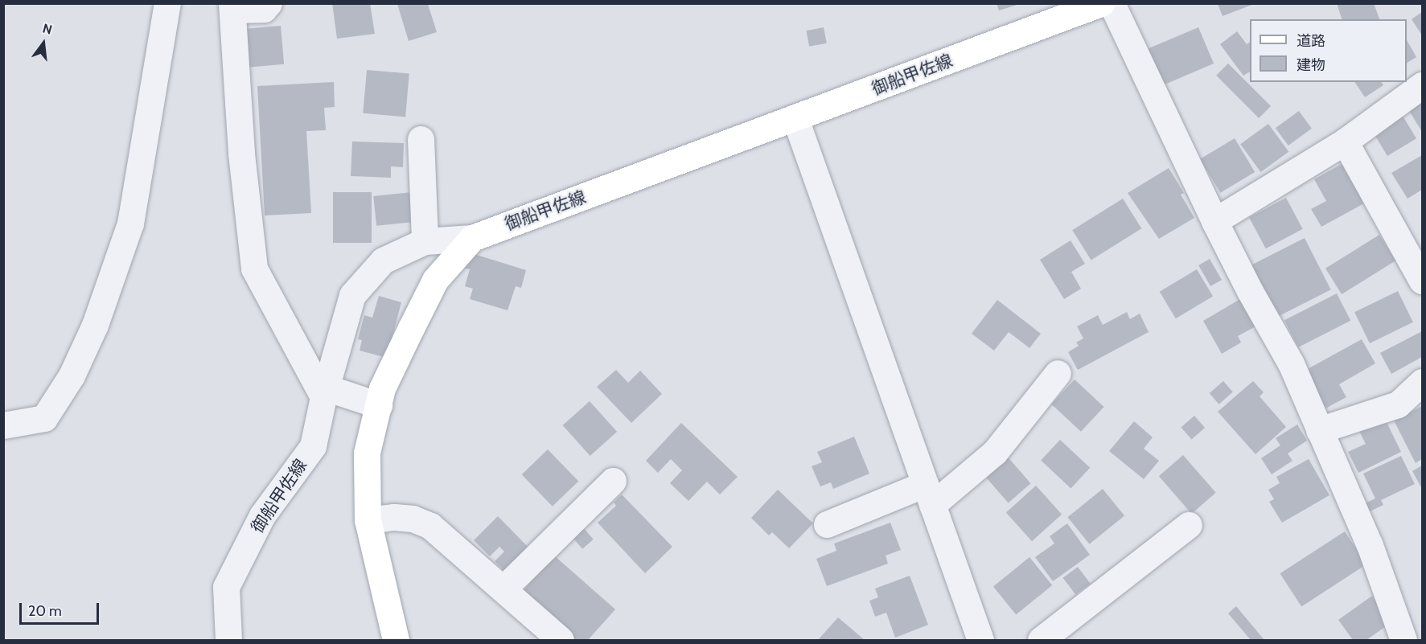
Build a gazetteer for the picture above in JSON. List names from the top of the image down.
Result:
{
  "streets": {
    "main road": ["御船甲佐線"]
  },
  "legend": ["道路", "建物"],
  "scale_bar": "20 m",
  "north": "top"
}
